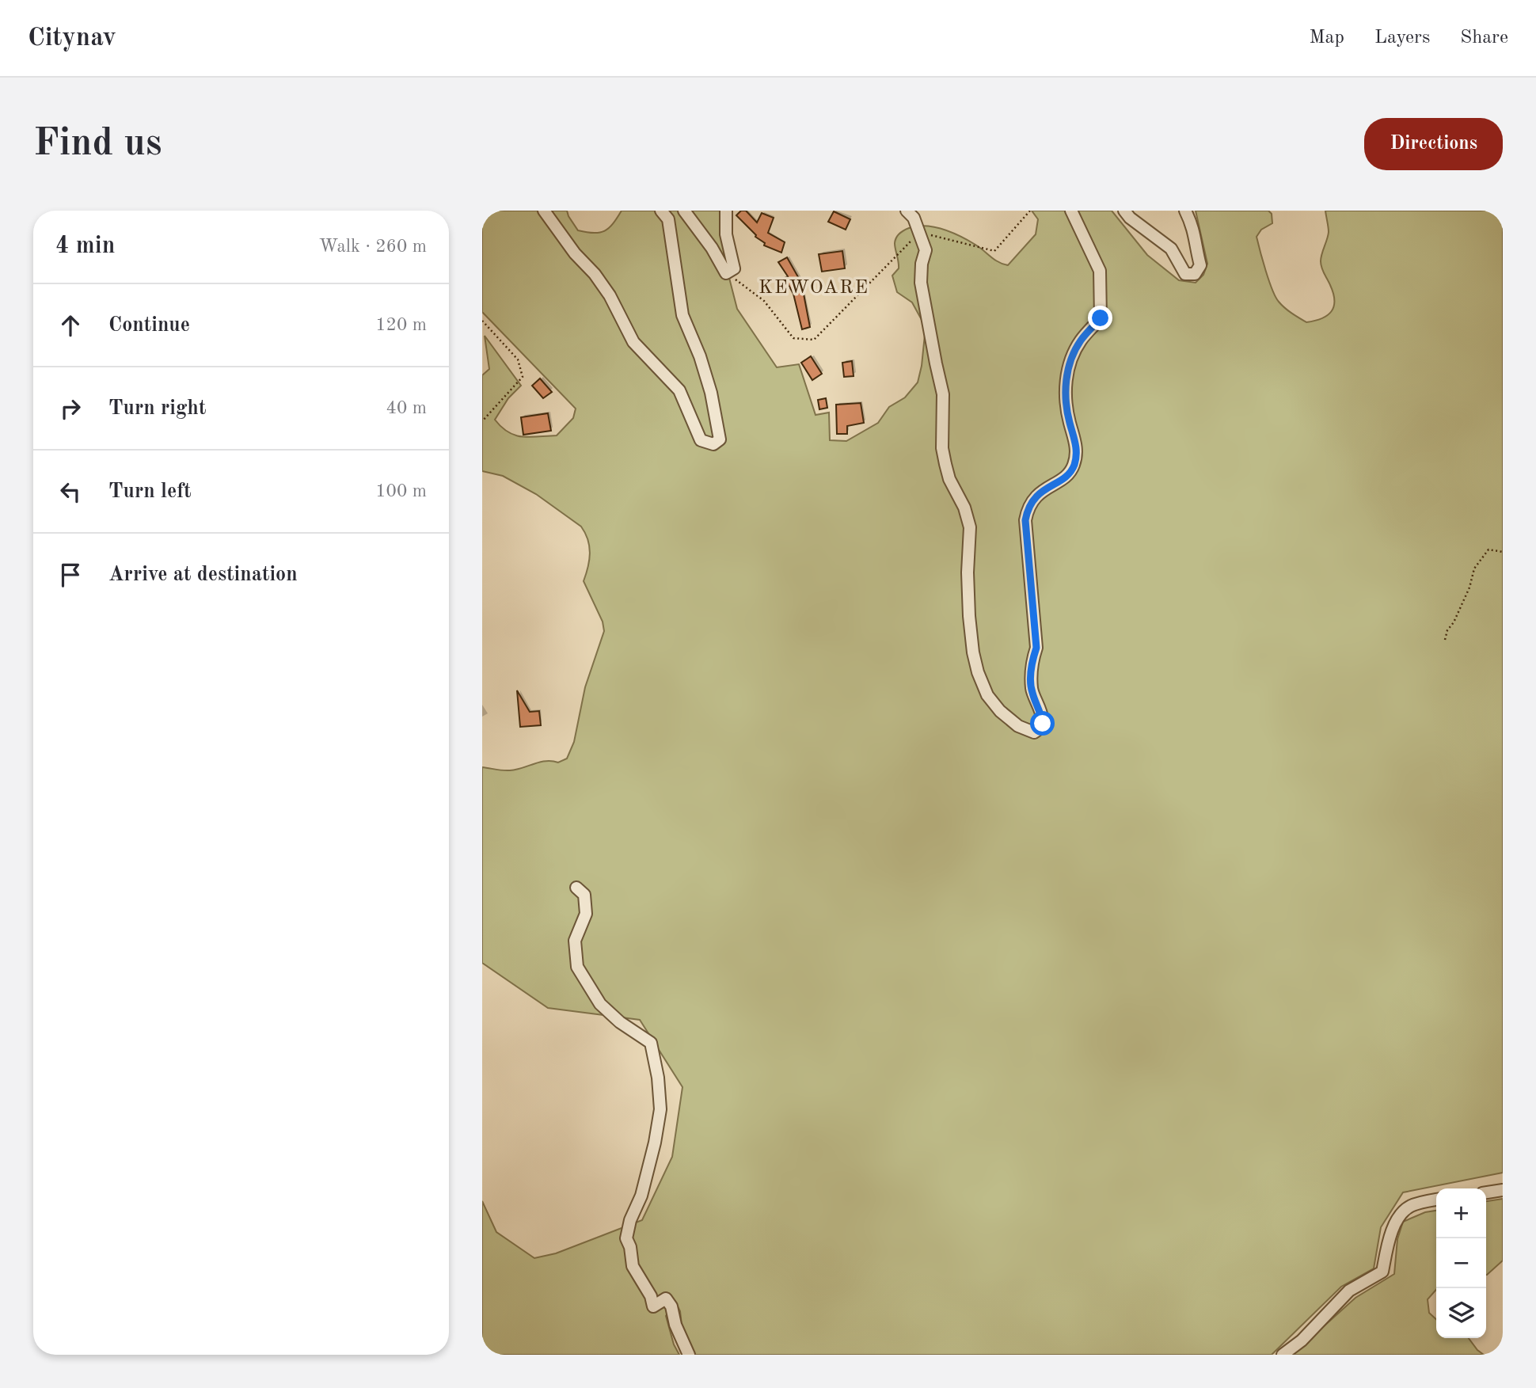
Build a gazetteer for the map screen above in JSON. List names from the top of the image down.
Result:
{
  "districts": ["KEWOARE"],
  "page": {
    "header": "Citynav",
    "nav": ["Map", "Layers", "Share"],
    "buttons": "Directions",
    "title": "Find us",
    "heading": ["4 min", "Walk · 260 m"],
    "list": [
      ["Continue", "120 m"],
      ["Turn right", "40 m"],
      ["Turn left", "100 m"],
      "Arrive at destination"
    ],
    "map_buttons": ["+", "−"]
  }
}
